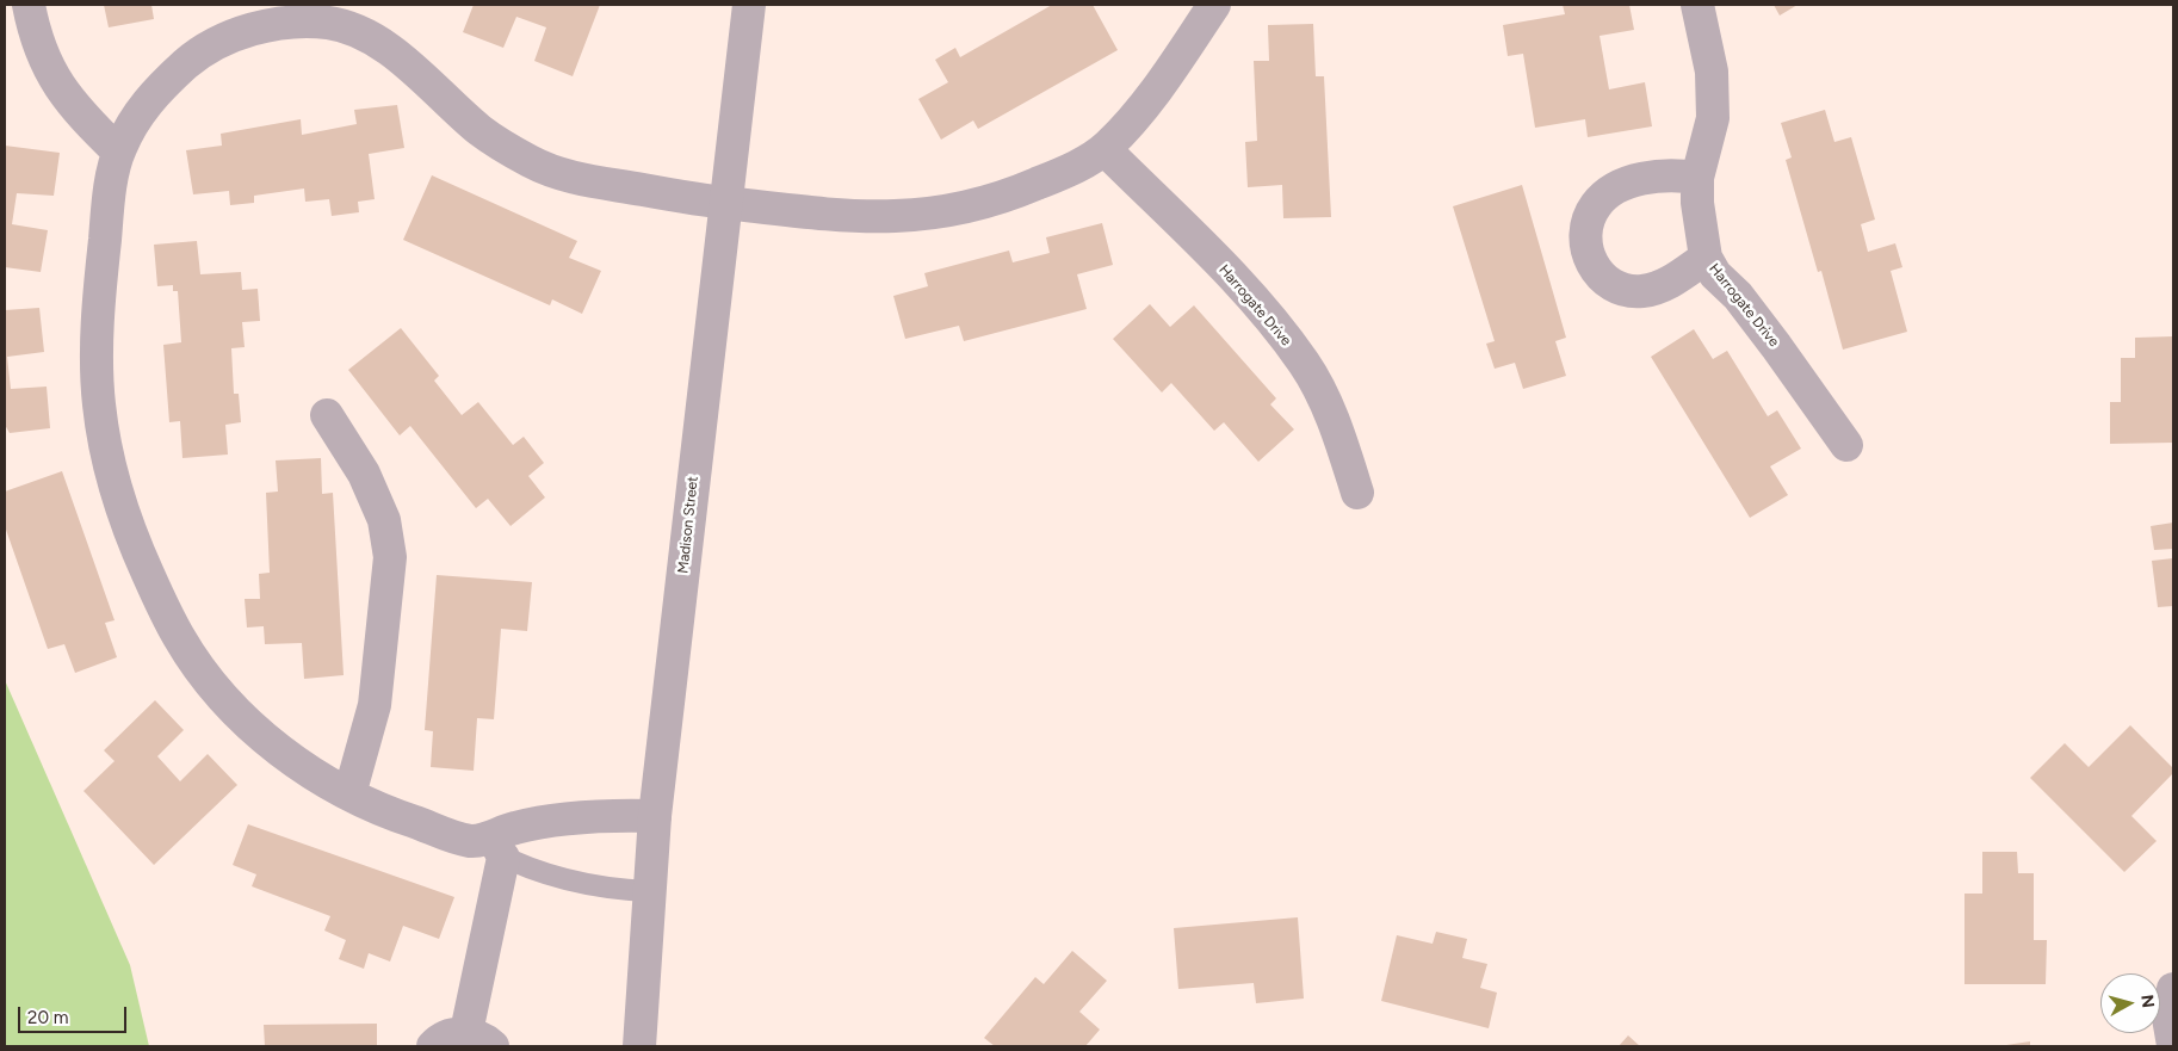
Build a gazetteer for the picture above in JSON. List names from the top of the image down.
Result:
{
  "streets": {
    "street": ["Harrogate Drive", "Madison Street"]
  },
  "scale_bar": "20 m",
  "north": "right"
}
